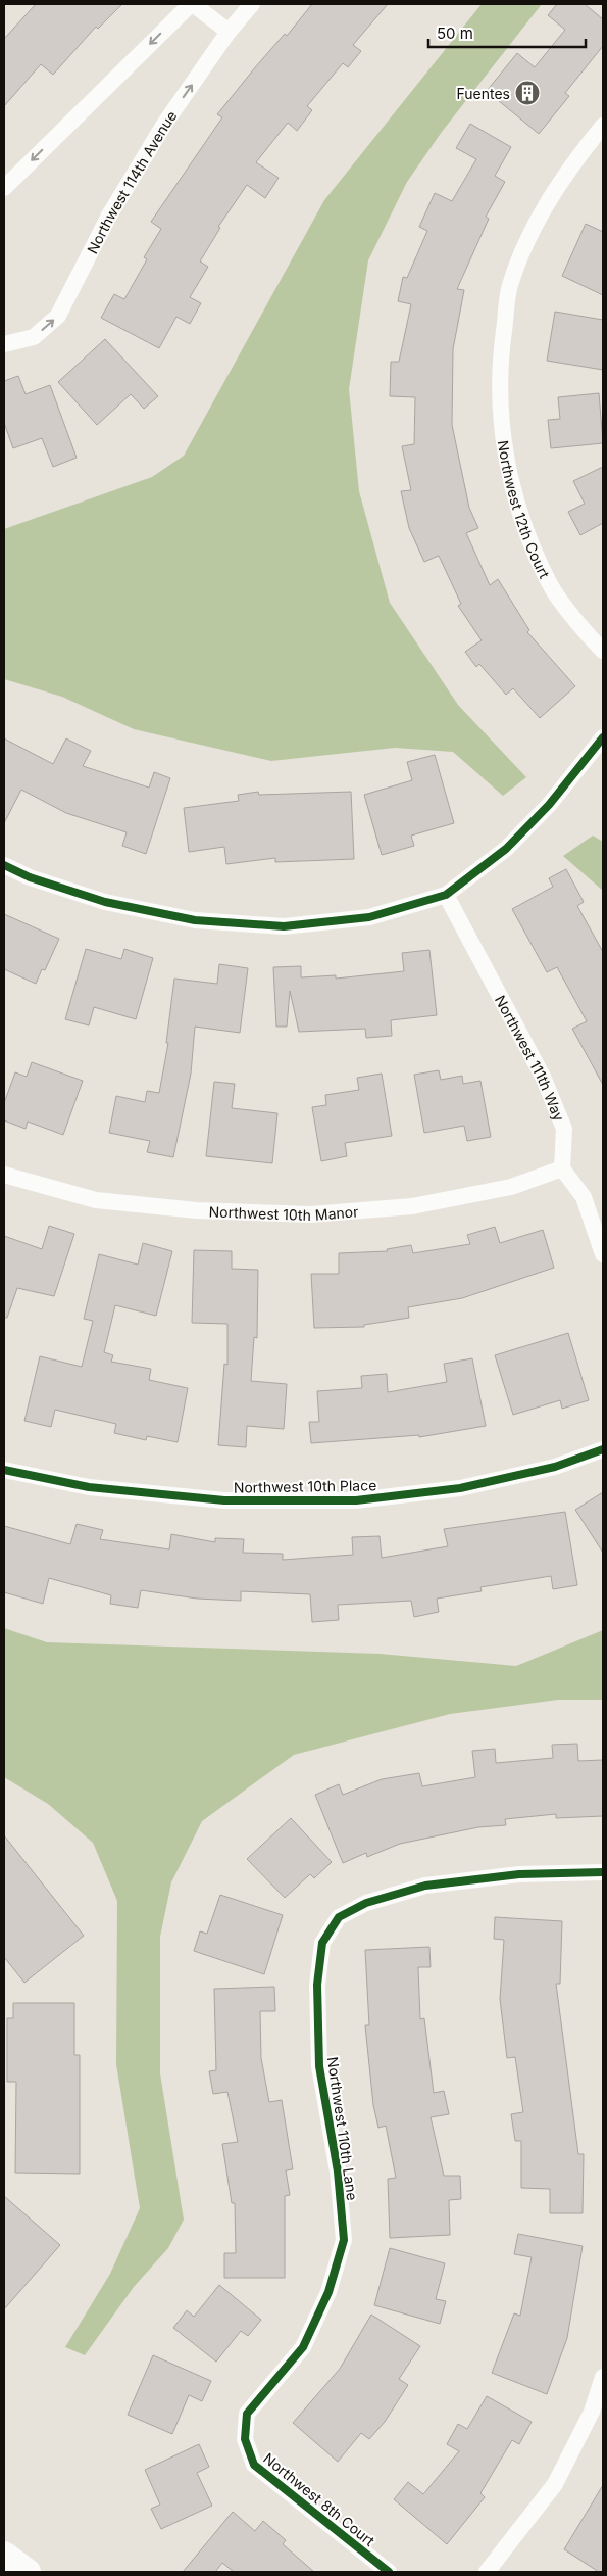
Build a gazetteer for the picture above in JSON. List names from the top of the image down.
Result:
{
  "streets": {
    "street": [
      "Northwest 114th Avenue",
      "Northwest 12th Court",
      "Northwest 111th Way",
      "Northwest 10th Manor",
      "Northwest 10th Place",
      "Northwest 110th Lane",
      "Northwest 8th Court"
    ]
  },
  "crossings": [
    ["Northwest 111th Way", "Northwest 10th Manor"],
    ["Northwest 110th Lane", "Northwest 8th Court"]
  ],
  "places": {
    "building": ["Fuentes"]
  },
  "scale_bar": "50 m"
}
